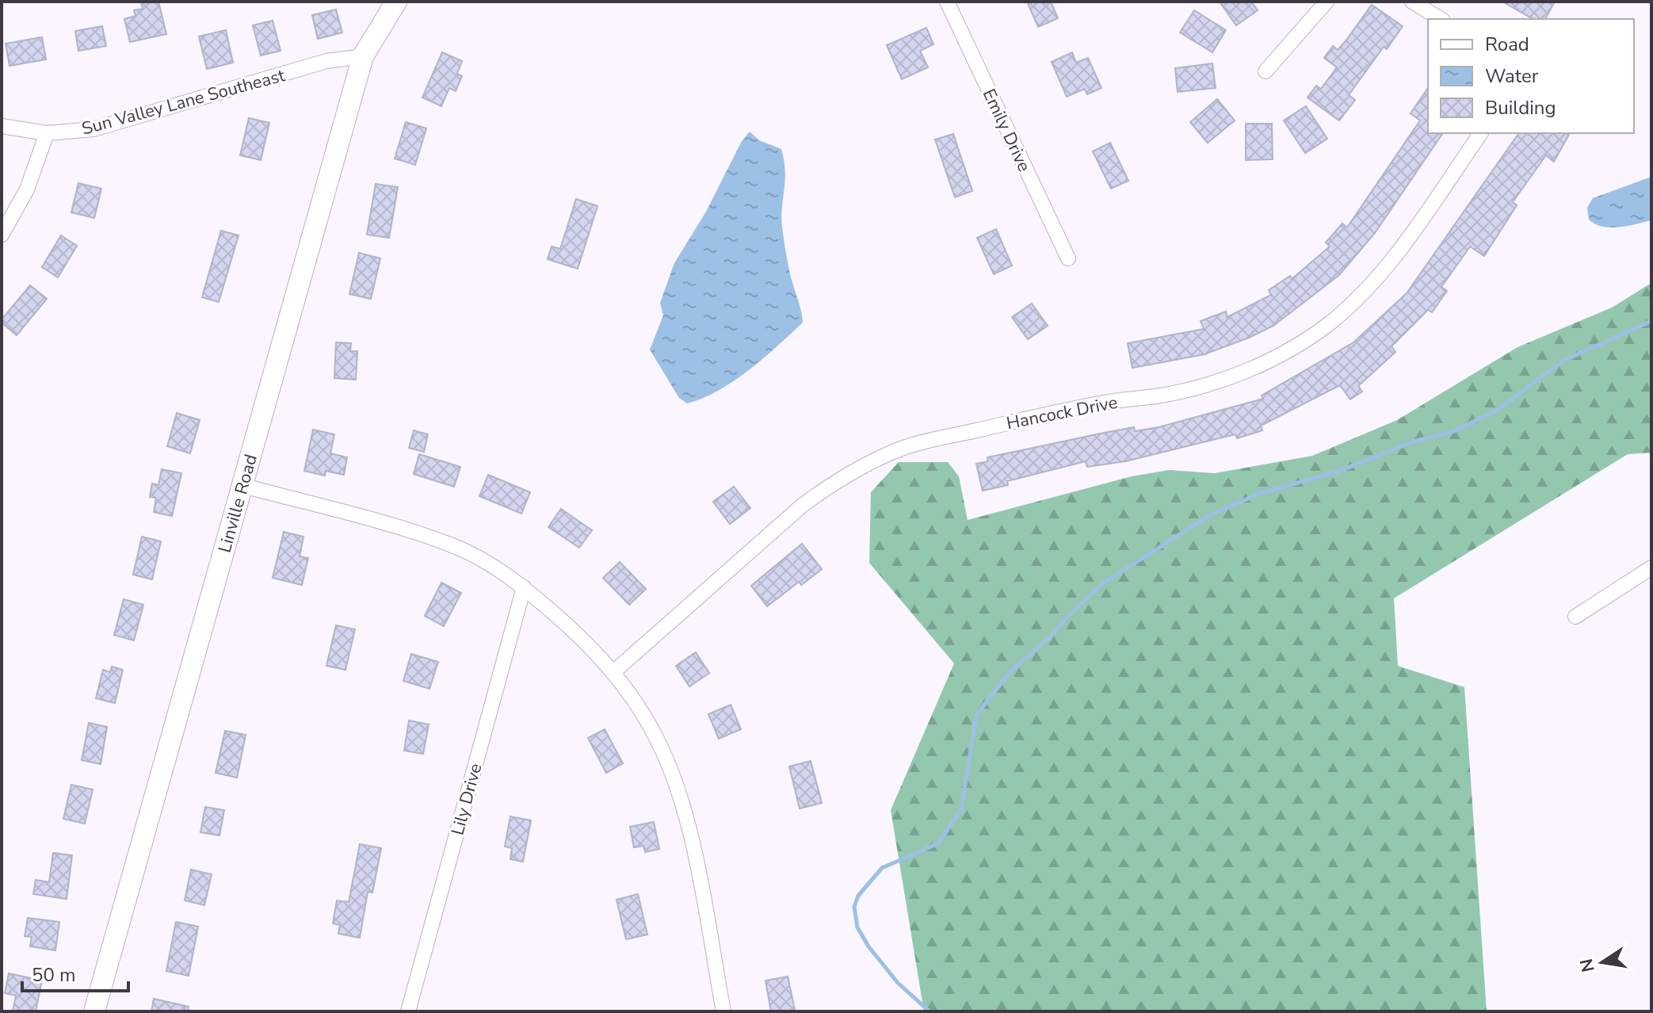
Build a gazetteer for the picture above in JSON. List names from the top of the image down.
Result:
{
  "streets": {
    "main road": ["Linville Road"],
    "street": [
      "Sun Valley Lane Southeast",
      "Emily Drive",
      "Hancock Drive",
      "Lily Drive"
    ]
  },
  "crossings": [
    ["Sun Valley Lane Southeast", "Linville Road"]
  ],
  "legend": ["Road", "Water", "Building"],
  "scale_bar": "50 m",
  "north": "left"
}
